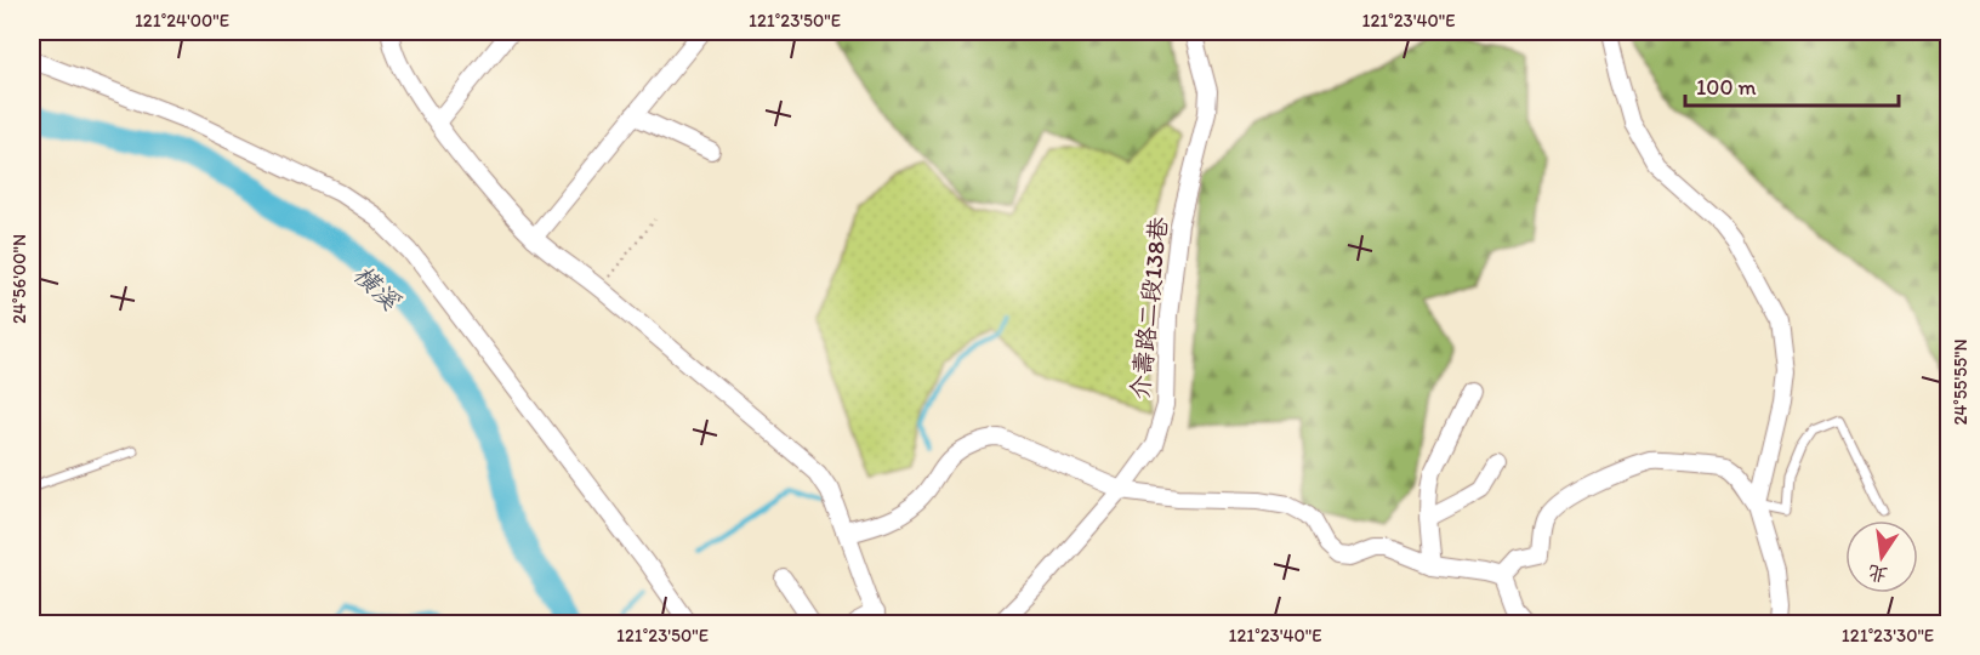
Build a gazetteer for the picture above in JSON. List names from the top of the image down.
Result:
{
  "streets": {
    "street": ["介壽路二段138巷"]
  },
  "water": ["橫溪"],
  "scale_bar": "100 m",
  "north": "bottom",
  "coordinates": [
    "121°24'00\"E",
    "121°23'50\"E",
    "121°23'40\"E",
    "24°56'00\"N",
    "24°55'55\"N",
    "121°23'30\"E"
  ]
}
